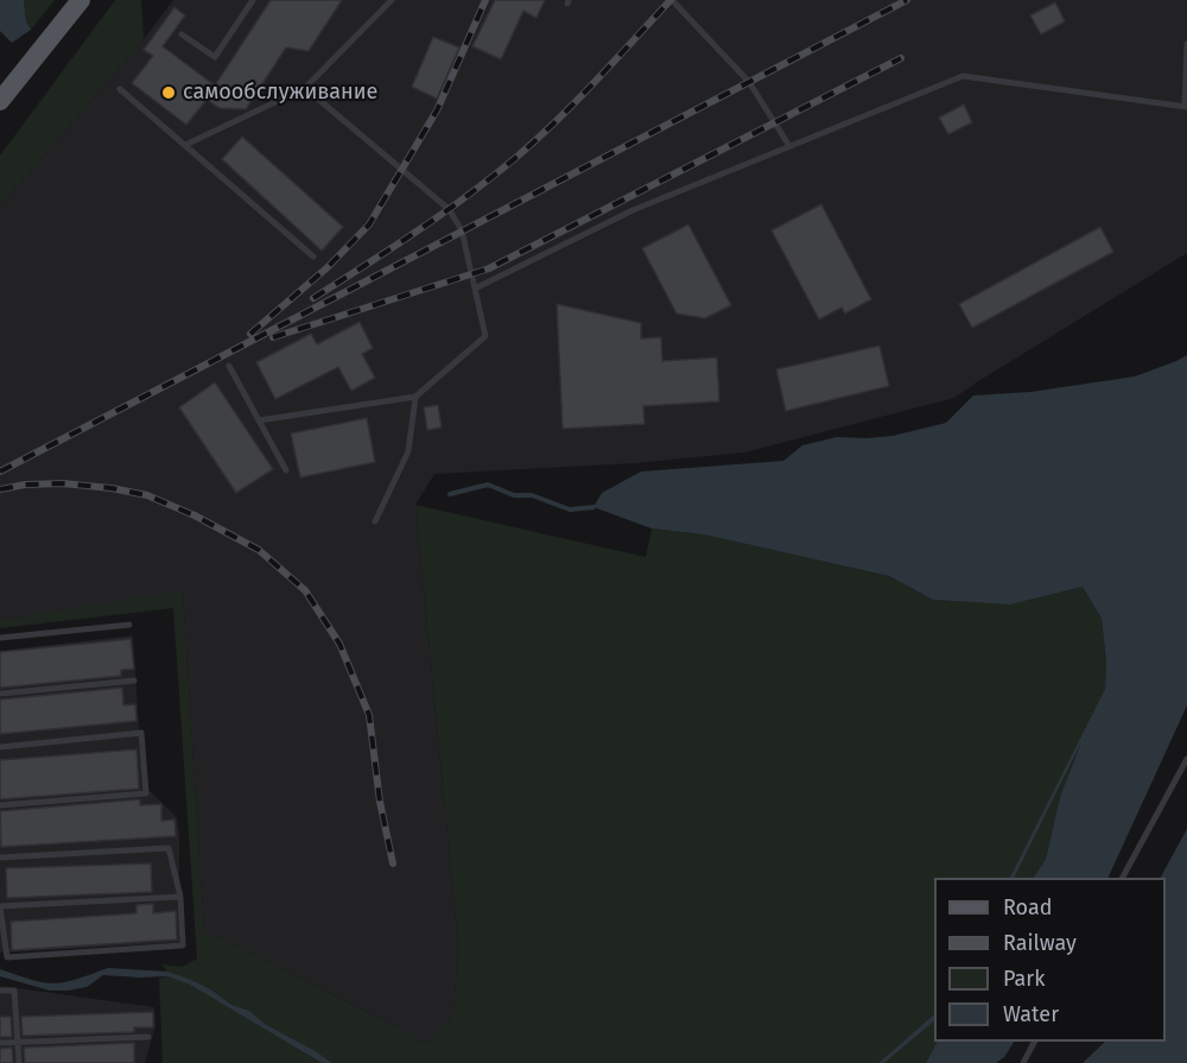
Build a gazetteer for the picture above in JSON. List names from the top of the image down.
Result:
{
  "places": ["самообслуживание"],
  "legend": [
    "Road",
    "Railway",
    "Park",
    "Water"
  ]
}
